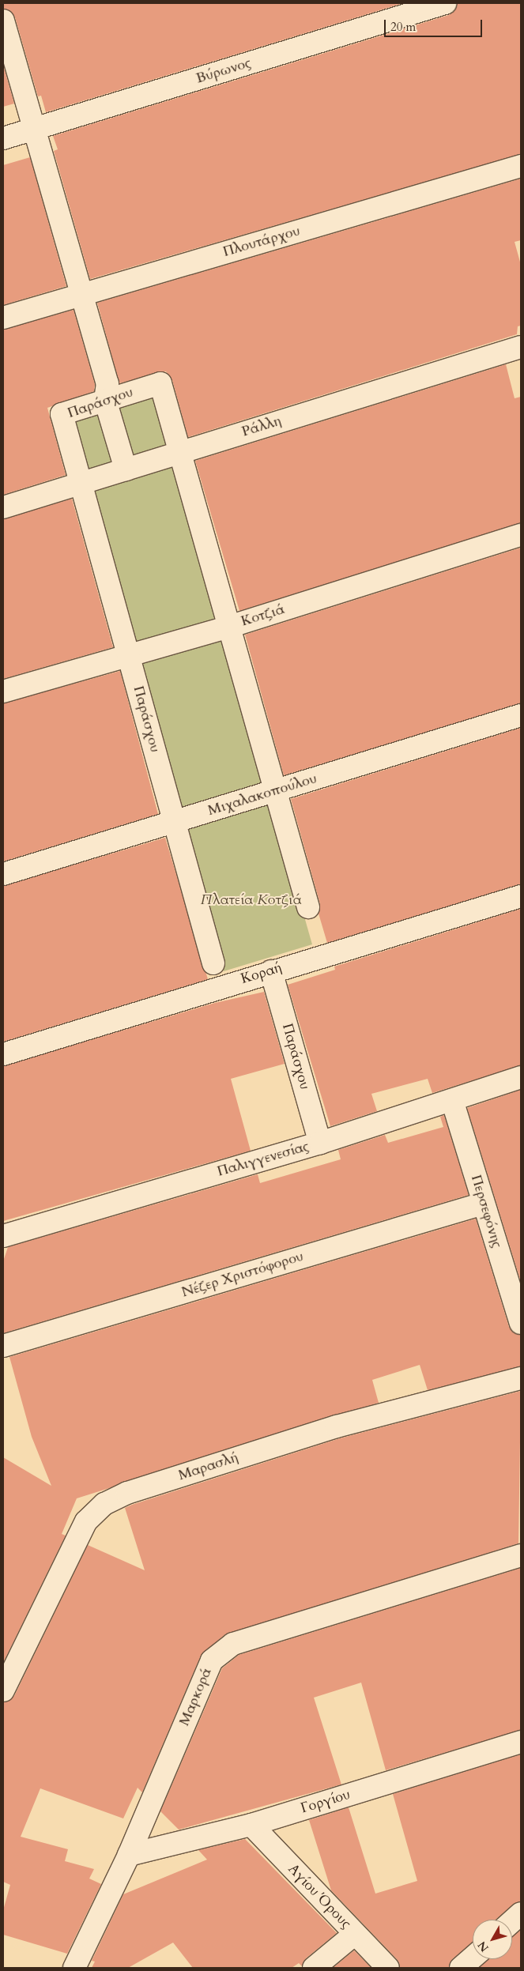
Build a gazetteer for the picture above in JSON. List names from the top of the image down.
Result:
{
  "streets": {
    "street": [
      "Βύρωνος",
      "Πλουτάρχου",
      "Παράσχου",
      "Ράλλη",
      "Κοτζιά",
      "Μιχαλακοπούλου",
      "Κοραή",
      "Παλιγγενεσίας",
      "Περσεφόνης",
      "Nέζερ Χριστόφορου",
      "Μαρασλή",
      "Μαρκορά",
      "Γοργίου",
      "Αγίου Όρους"
    ]
  },
  "crossings": [
    ["Βύρωνος", "Παράσχου"],
    ["Πλουτάρχου", "Παράσχου"],
    ["Παράσχου", "Ράλλη"],
    ["Παράσχου", "Κοτζιά"],
    ["Παράσχου", "Μιχαλακοπούλου"],
    ["Παράσχου", "Κοραή"],
    ["Παράσχου", "Παλιγγενεσίας"],
    ["Παλιγγενεσίας", "Περσεφόνης"],
    ["Περσεφόνης", "Nέζερ Χριστόφορου"],
    ["Μαρκορά", "Γοργίου"],
    ["Γοργίου", "Αγίου Όρους"]
  ],
  "parks": ["Πλατεία Κοτζιά"],
  "scale_bar": "20 m",
  "north": "bottom left"
}
